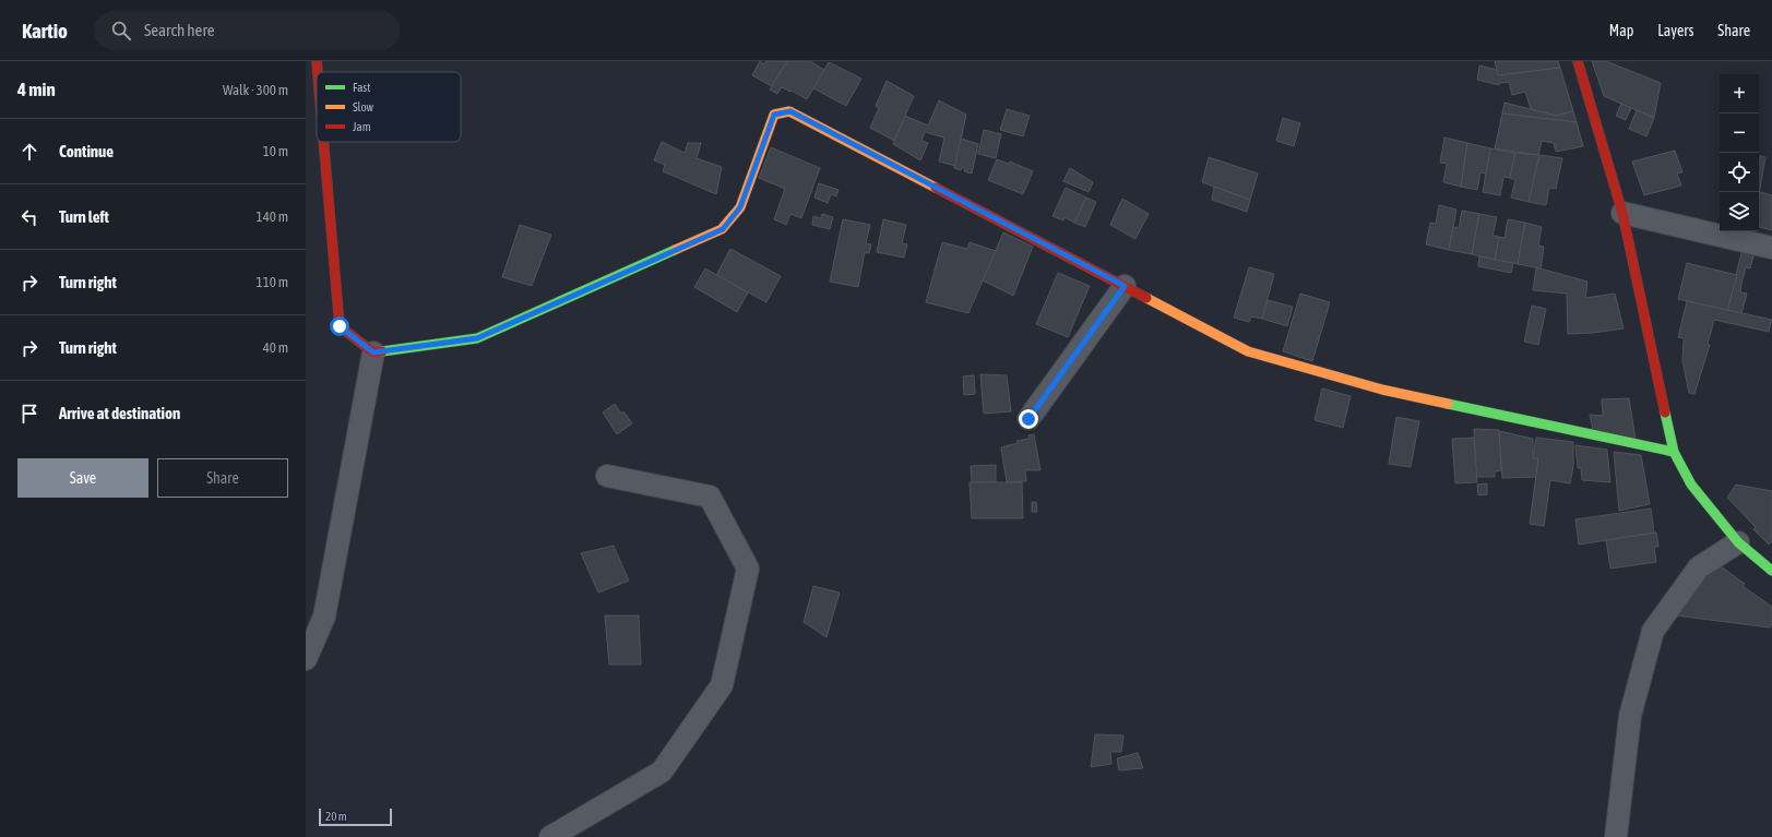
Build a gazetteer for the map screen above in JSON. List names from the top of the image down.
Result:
{
  "legend": ["Fast", "Slow", "Jam"],
  "scale_bar": "20 m",
  "page": {
    "header": "Kartio",
    "search": "Search here",
    "nav": ["Map", "Layers", "Share"],
    "heading": ["4 min", "Walk · 300 m"],
    "map_buttons": ["+", "−"],
    "list": [
      ["Continue", "10 m"],
      ["Turn left", "140 m"],
      ["Turn right", "110 m"],
      ["Turn right", "40 m"],
      "Arrive at destination"
    ],
    "buttons": ["Save", "Share"],
    "scale": "20 m"
  }
}
